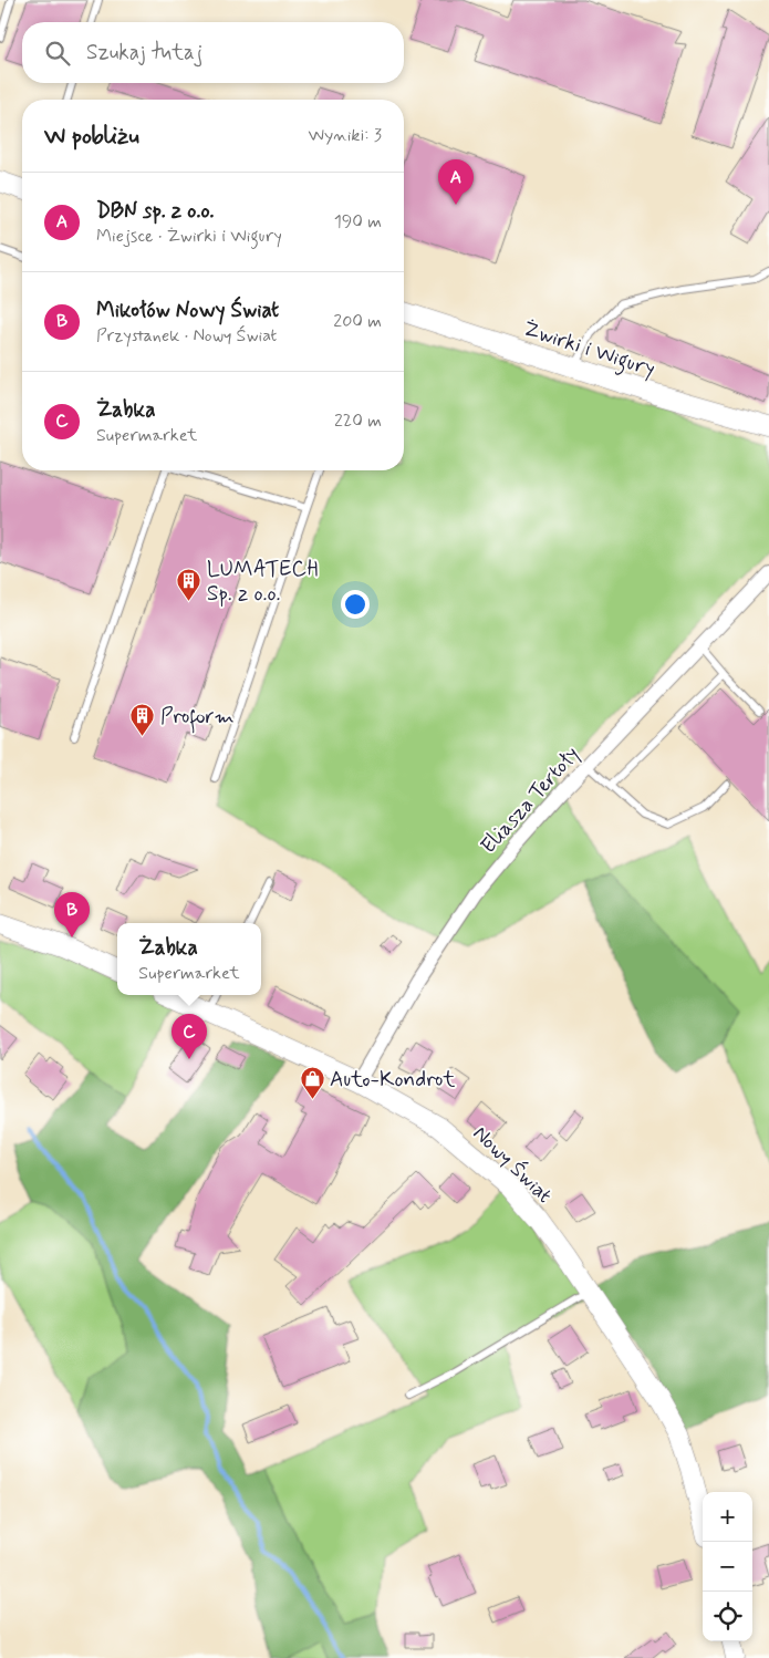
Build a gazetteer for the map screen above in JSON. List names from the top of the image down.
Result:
{
  "streets": {
    "street": ["Żwirki i Wigury", "Eliasza Tertoły", "Nowy Świat"]
  },
  "crossings": [
    ["Eliasza Tertoły", "Nowy Świat"]
  ],
  "places": {
    "building": ["LUMATECH Sp. z o.o.", "Proform"],
    "shop": ["Auto-Kondrot"]
  },
  "page": {
    "search": "Szukaj tutaj",
    "heading": ["W pobliżu", "Wyniki: 3"],
    "pins": ["A", "B", "C"],
    "list": [
      {
        "mark": "A",
        "name": "DBN sp. z o.o.",
        "note": "Miejsce · Żwirki i Wigury",
        "value": "190 m"
      },
      {
        "mark": "B",
        "name": "Mikołów Nowy Świat",
        "note": "Przystanek · Nowy Świat",
        "value": "200 m"
      },
      {
        "mark": "C",
        "name": "Żabka",
        "note": "Supermarket",
        "value": "220 m"
      }
    ],
    "popup": ["Żabka", "Supermarket"],
    "map_buttons": ["+", "−"]
  }
}
